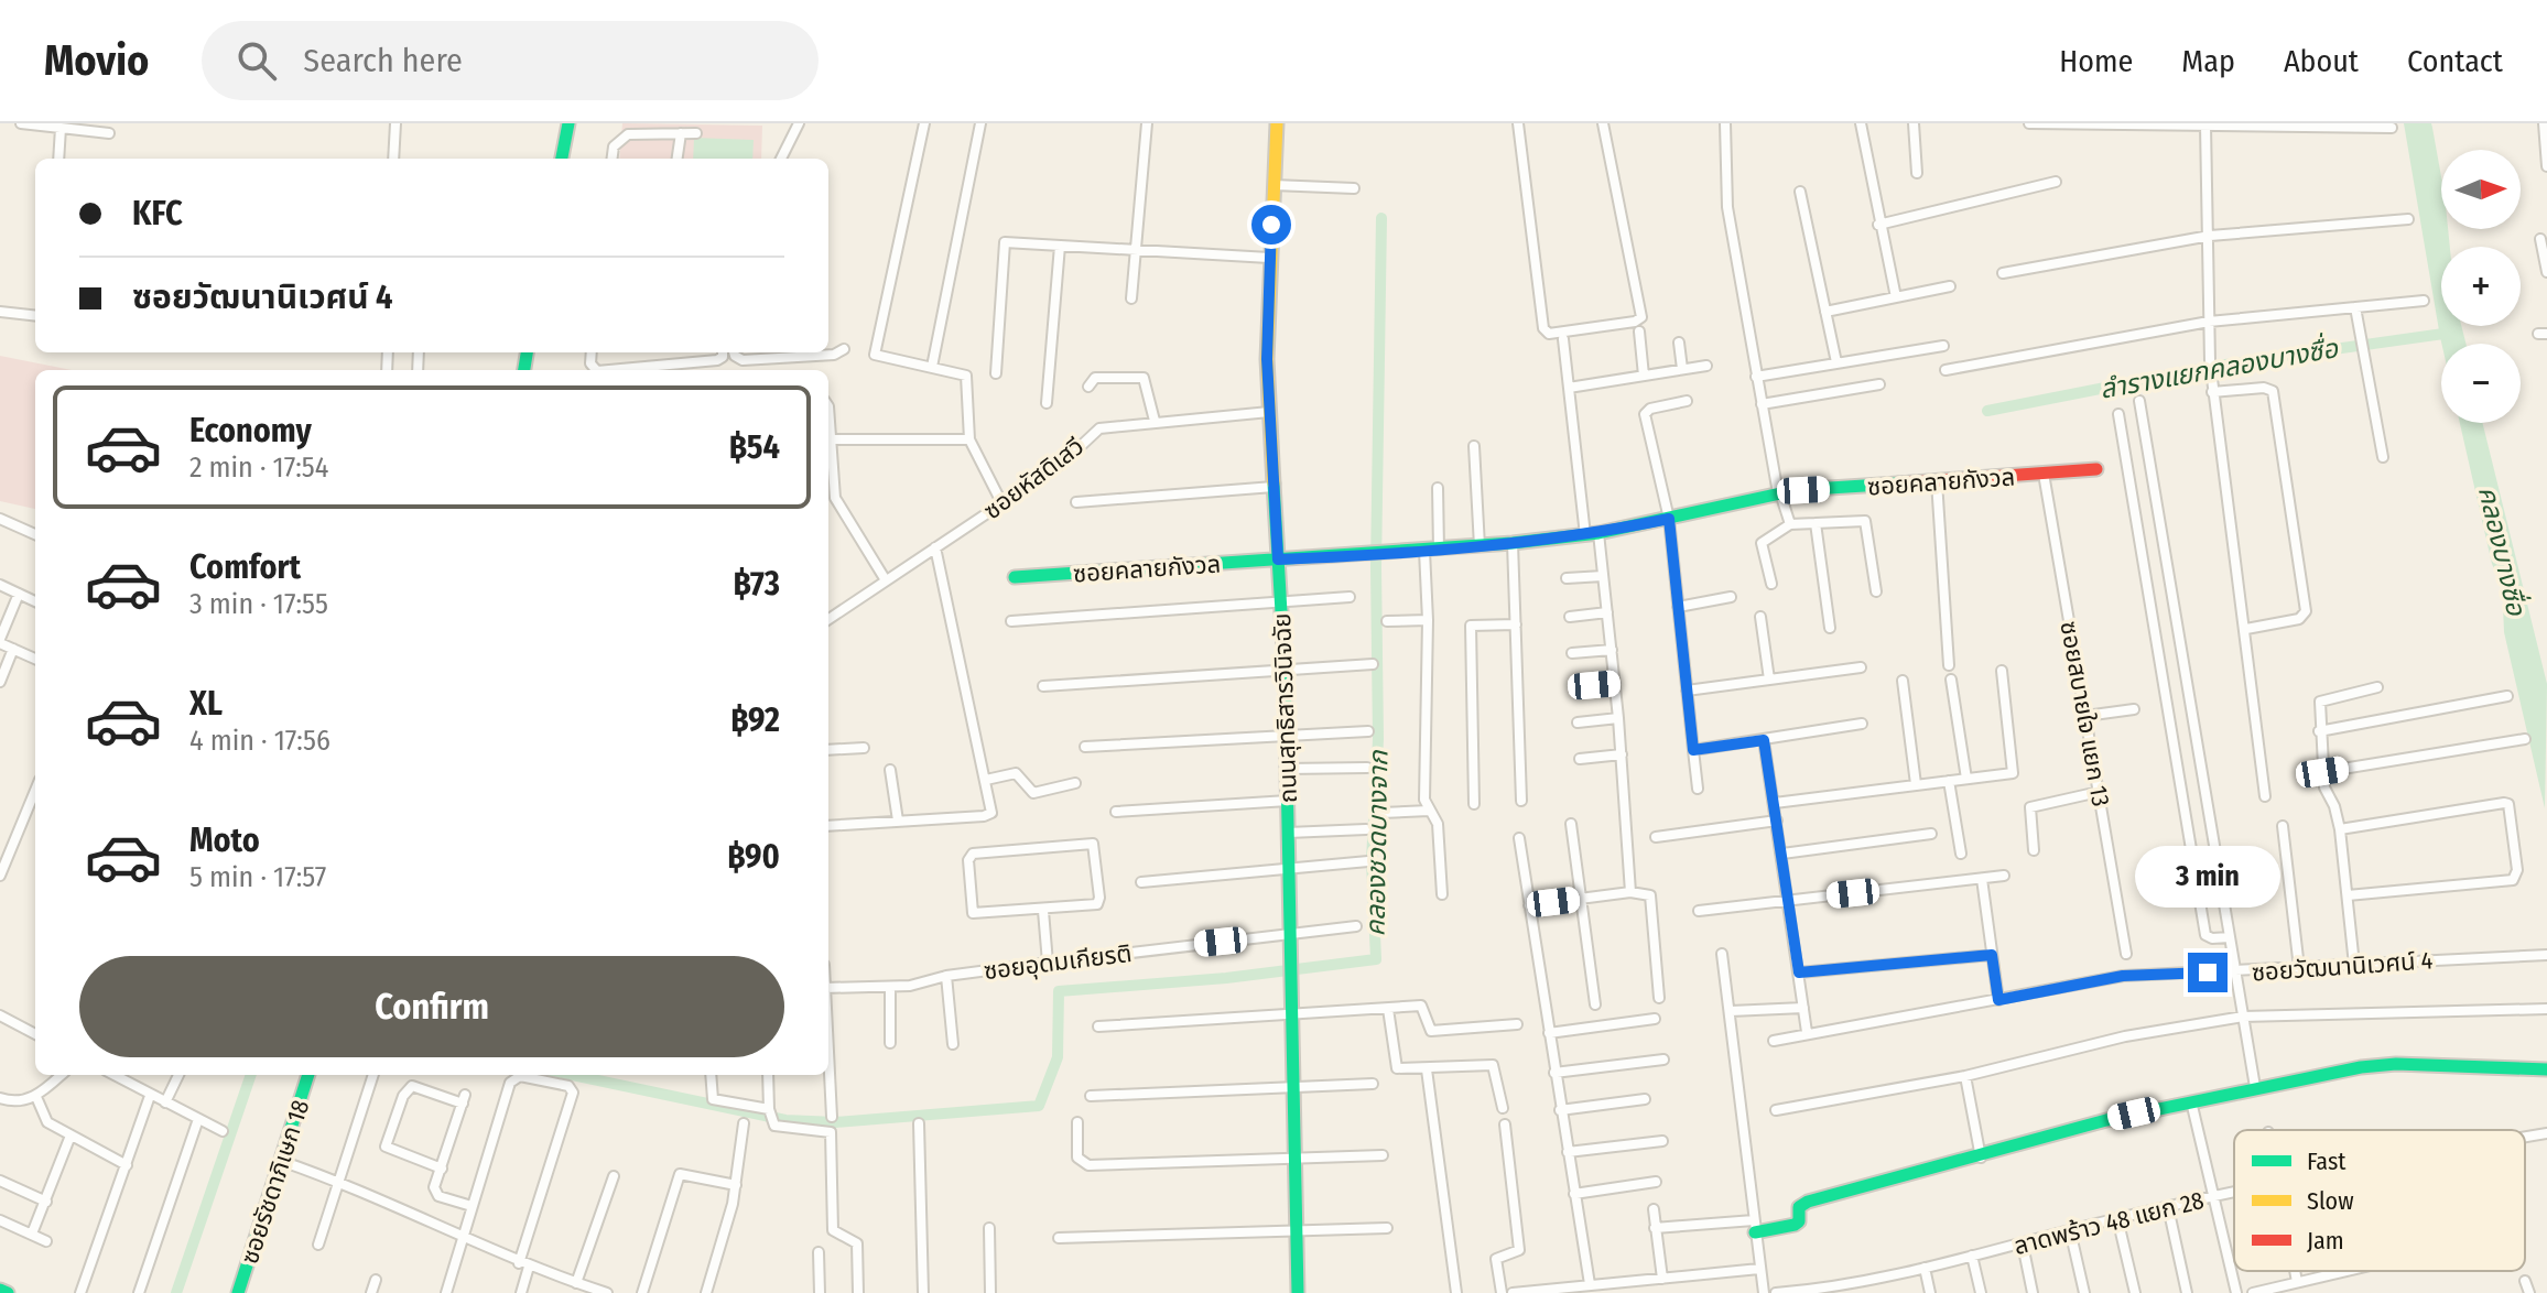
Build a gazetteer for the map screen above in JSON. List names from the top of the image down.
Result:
{
  "streets": {
    "street": [
      "ซอยหัสดิเสวี",
      "ซอยคลายกังวล",
      "ถนนสุทธิสารวินิจฉัย",
      "ซอยสบายใจ แยก 13",
      "ซอยอุดมเกียรติ",
      "ซอยวัฒนานิเวศน์ 4",
      "ซอยรัชดาภิเษก 18",
      "ลาดพร้าว 48 แยก 28"
    ]
  },
  "crossings": [
    ["ซอยหัสดิเสวี", "ถนนสุทธิสารวินิจฉัย"],
    ["ซอยคลายกังวล", "ถนนสุทธิสารวินิจฉัย"],
    ["ซอยคลายกังวล", "ซอยสบายใจ แยก 13"],
    ["ถนนสุทธิสารวินิจฉัย", "ซอยอุดมเกียรติ"]
  ],
  "water": ["ลำรางแยกคลองบางซื่อ", "คลองบางซื่อ", "คลองชวดบางจาก"],
  "legend": ["Fast", "Slow", "Jam"],
  "north": "right",
  "page": {
    "header": "Movio",
    "search": "Search here",
    "nav": [
      "Home",
      "Map",
      "About",
      "Contact"
    ],
    "map_buttons": ["+", "−"],
    "banner": ["KFC", "ซอยวัฒนานิเวศน์ 4"],
    "list": [
      {
        "name": "Economy",
        "note": "2 min · 17:54",
        "value": "฿54"
      },
      {
        "name": "Comfort",
        "note": "3 min · 17:55",
        "value": "฿73"
      },
      {
        "name": "XL",
        "note": "4 min · 17:56",
        "value": "฿92"
      },
      {
        "name": "Moto",
        "note": "5 min · 17:57",
        "value": "฿90"
      }
    ],
    "bubble": "3 min",
    "buttons": "Confirm"
  }
}
